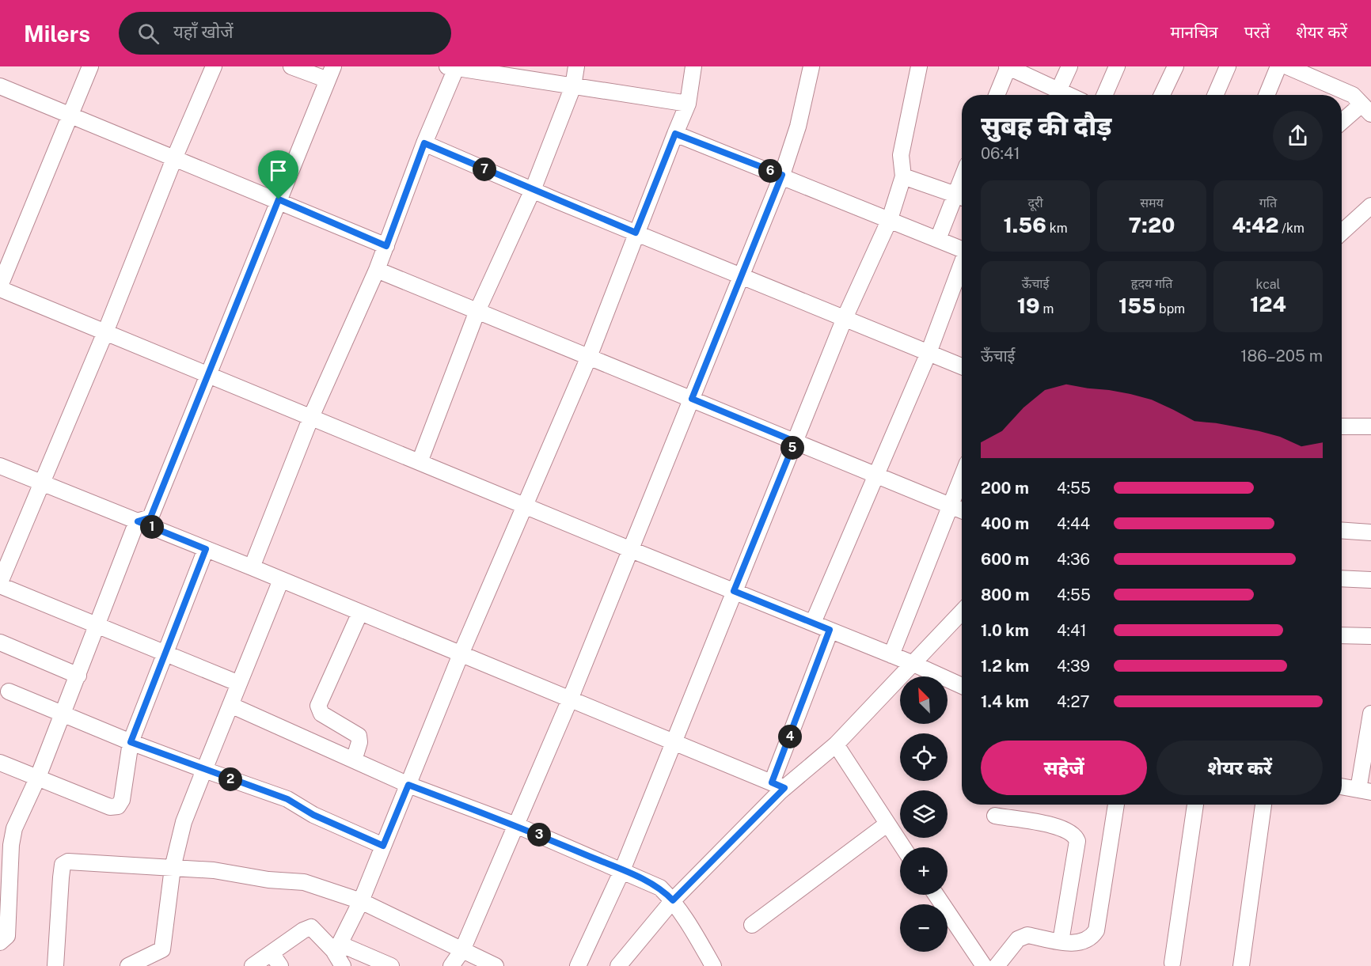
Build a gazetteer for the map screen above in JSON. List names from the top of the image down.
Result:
{
  "north": "top left",
  "page": {
    "header": "Milers",
    "search": "यहाँ खोजें",
    "nav": ["मानचित्र", "परतें", "शेयर करें"],
    "heading": ["सुबह की दौड़", "06:41"],
    "pins": [
      "7",
      "6",
      "5",
      "1",
      "4",
      "2",
      "3"
    ],
    "stats": [
      ["दूरी", "1.56 km"],
      ["समय", "7:20"],
      ["गति", "4:42 /km"],
      ["ऊँचाई", "19 m"],
      ["हृदय गति", "155 bpm"],
      ["kcal", "124"]
    ],
    "chart": ["ऊँचाई", "186–205 m"],
    "list": [
      {
        "name": "200 m",
        "note": "4:55"
      },
      {
        "name": "400 m",
        "note": "4:44"
      },
      {
        "name": "600 m",
        "note": "4:36"
      },
      {
        "name": "800 m",
        "note": "4:55"
      },
      {
        "name": "1.0 km",
        "note": "4:41"
      },
      {
        "name": "1.2 km",
        "note": "4:39"
      },
      {
        "name": "1.4 km",
        "note": "4:27"
      }
    ],
    "map_buttons": ["+", "−"],
    "buttons": ["सहेजें", "शेयर करें"]
  }
}
